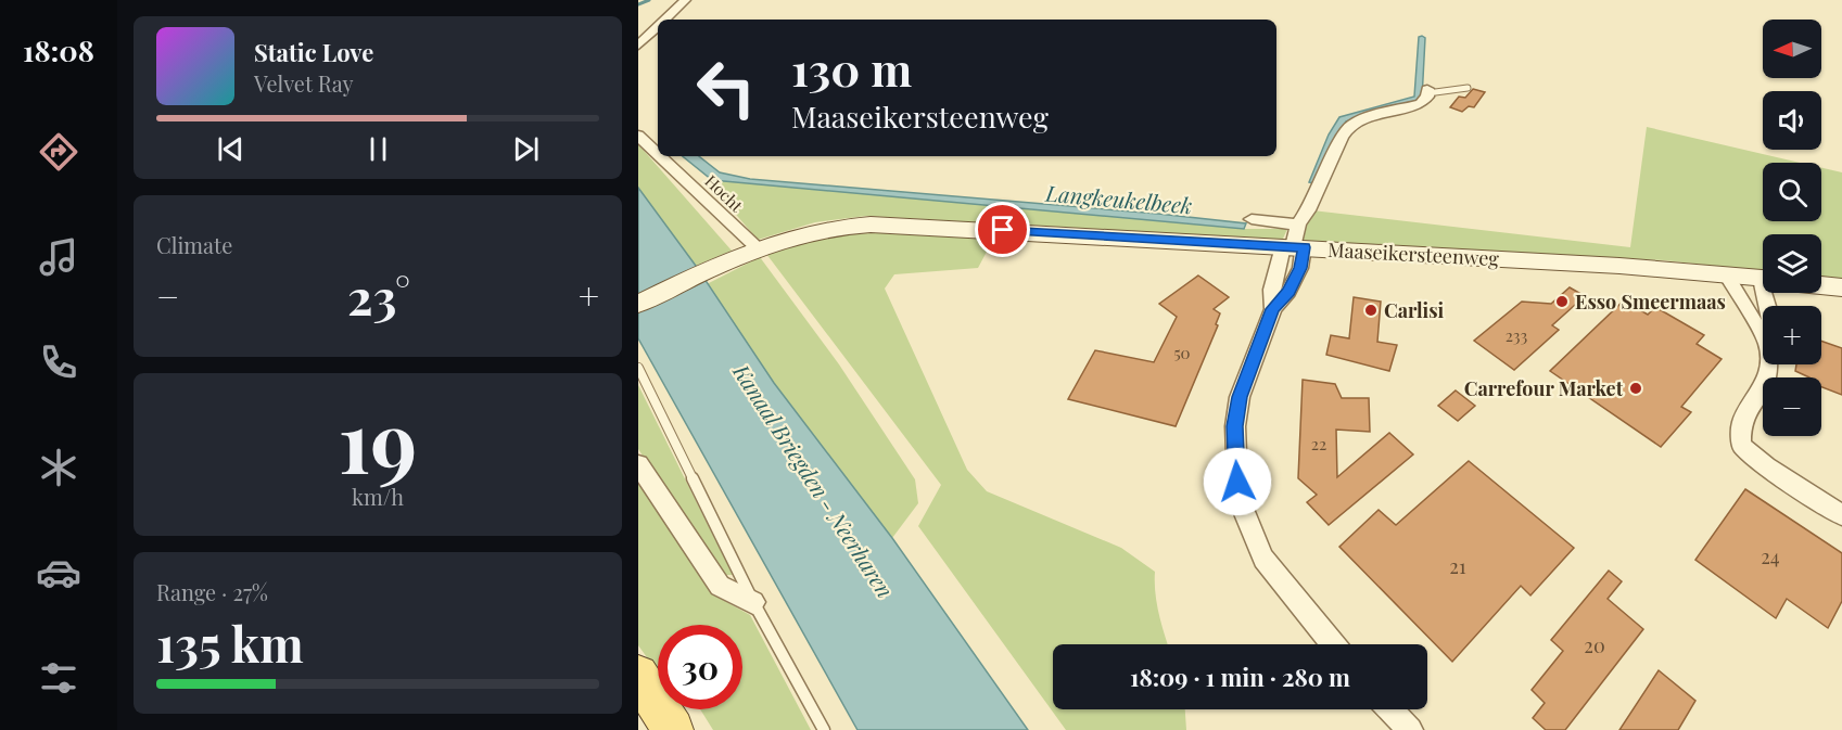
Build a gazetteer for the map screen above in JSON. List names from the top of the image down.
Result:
{
  "streets": {
    "main road": ["Maaseikersteenweg"],
    "street": ["Hocht"]
  },
  "crossings": [
    ["Hocht", "Maaseikersteenweg"]
  ],
  "water": ["Langkeukelbeek", "Kanaal Briegden - Neerharen"],
  "places": ["Esso Smeermaas", "Carlisi", "Carrefour Market"],
  "house_numbers": [
    "233",
    "50",
    "22",
    "24",
    "21",
    "20"
  ],
  "north": "left",
  "page": {
    "tabs": "18:08",
    "map_buttons": ["+", "−"],
    "turn": ["130 m", "Maaseikersteenweg"],
    "song": ["Static Love", "Velvet Ray"],
    "tile": [
      "Climate",
      ["19", "km/h"],
      ["Range · 27%", "135 km"]
    ],
    "heat": ["−", "23°", "+"],
    "limit": "30",
    "trip": "18:09 · 1 min · 280 m"
  }
}
